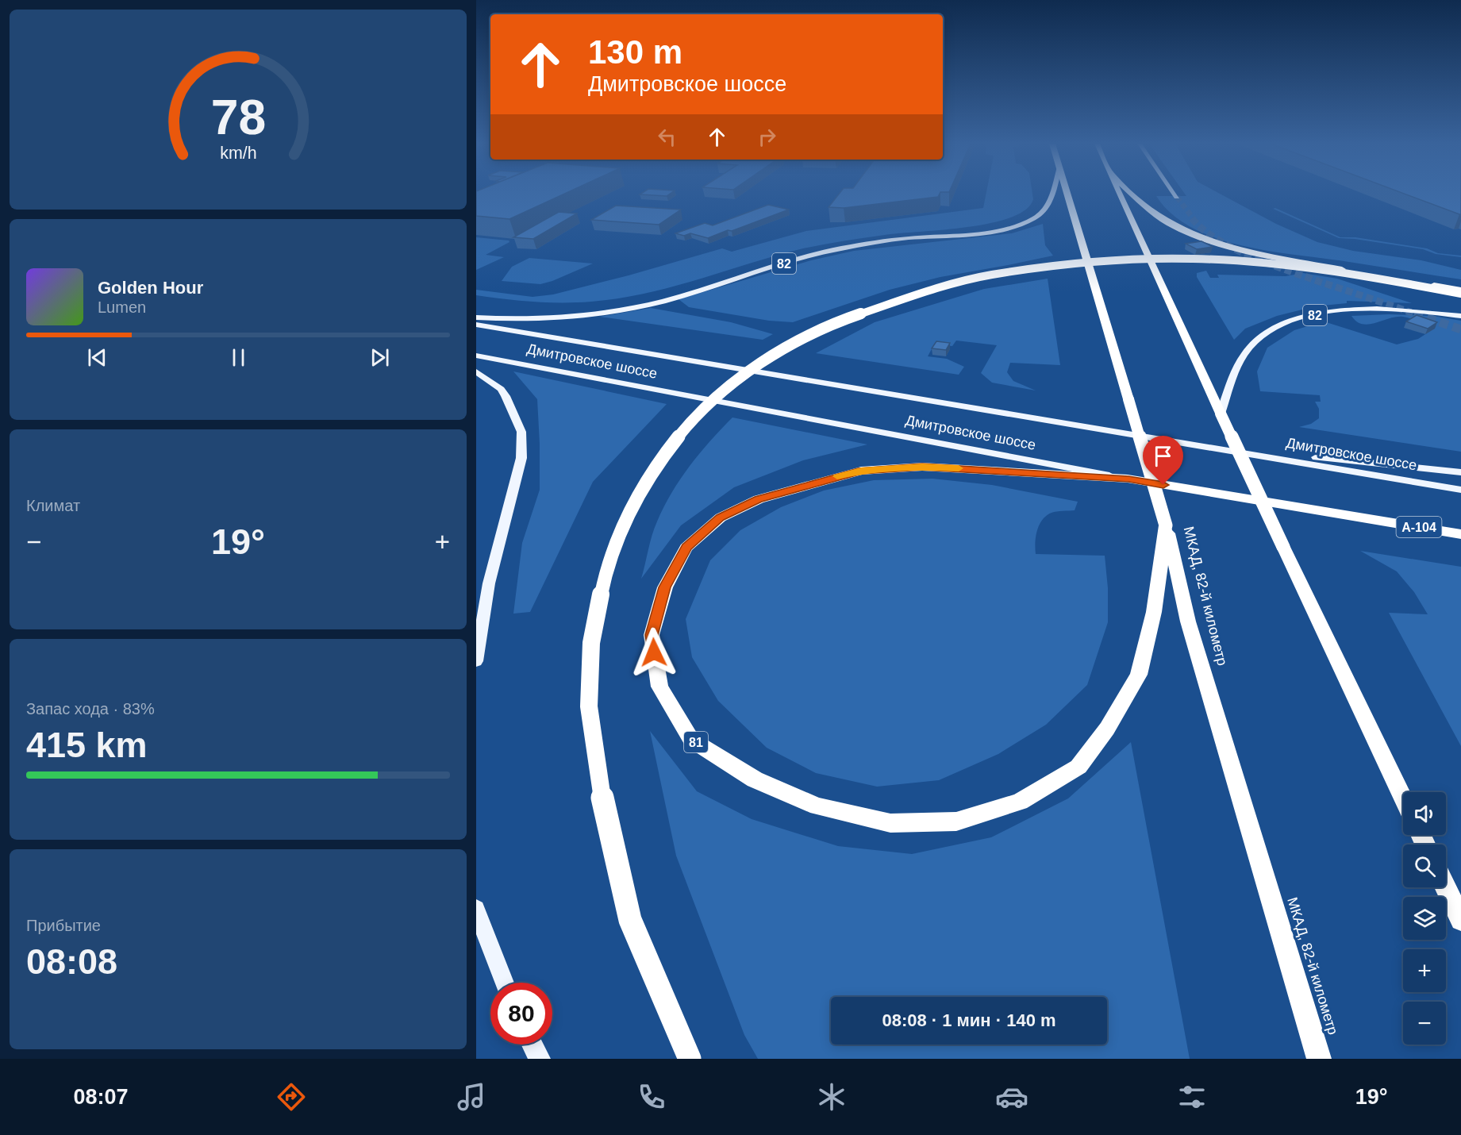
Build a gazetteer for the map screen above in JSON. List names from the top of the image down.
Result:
{
  "streets": {
    "highway": [
      "Дмитровское шоссе",
      "А-104",
      "МКАД, 82-й километр",
      "81"
    ],
    "main road": ["82"]
  },
  "crossings": [
    ["Дмитровское шоссе", "81"],
    ["МКАД, 82-й километр", "81"]
  ],
  "page": {
    "turn": ["130 m", "Дмитровское шоссе"],
    "song": ["Golden Hour", "Lumen"],
    "tile": [
      "Климат",
      ["Запас хода · 83%", "415 km"],
      ["Прибытие", "08:08"]
    ],
    "heat": ["−", "19°", "+"],
    "map_buttons": ["+", "−"],
    "limit": "80",
    "trip": "08:08 · 1 мин · 140 m",
    "tabs": ["08:07", "19°"],
    "gauge": ["78", "km/h"]
  }
}
